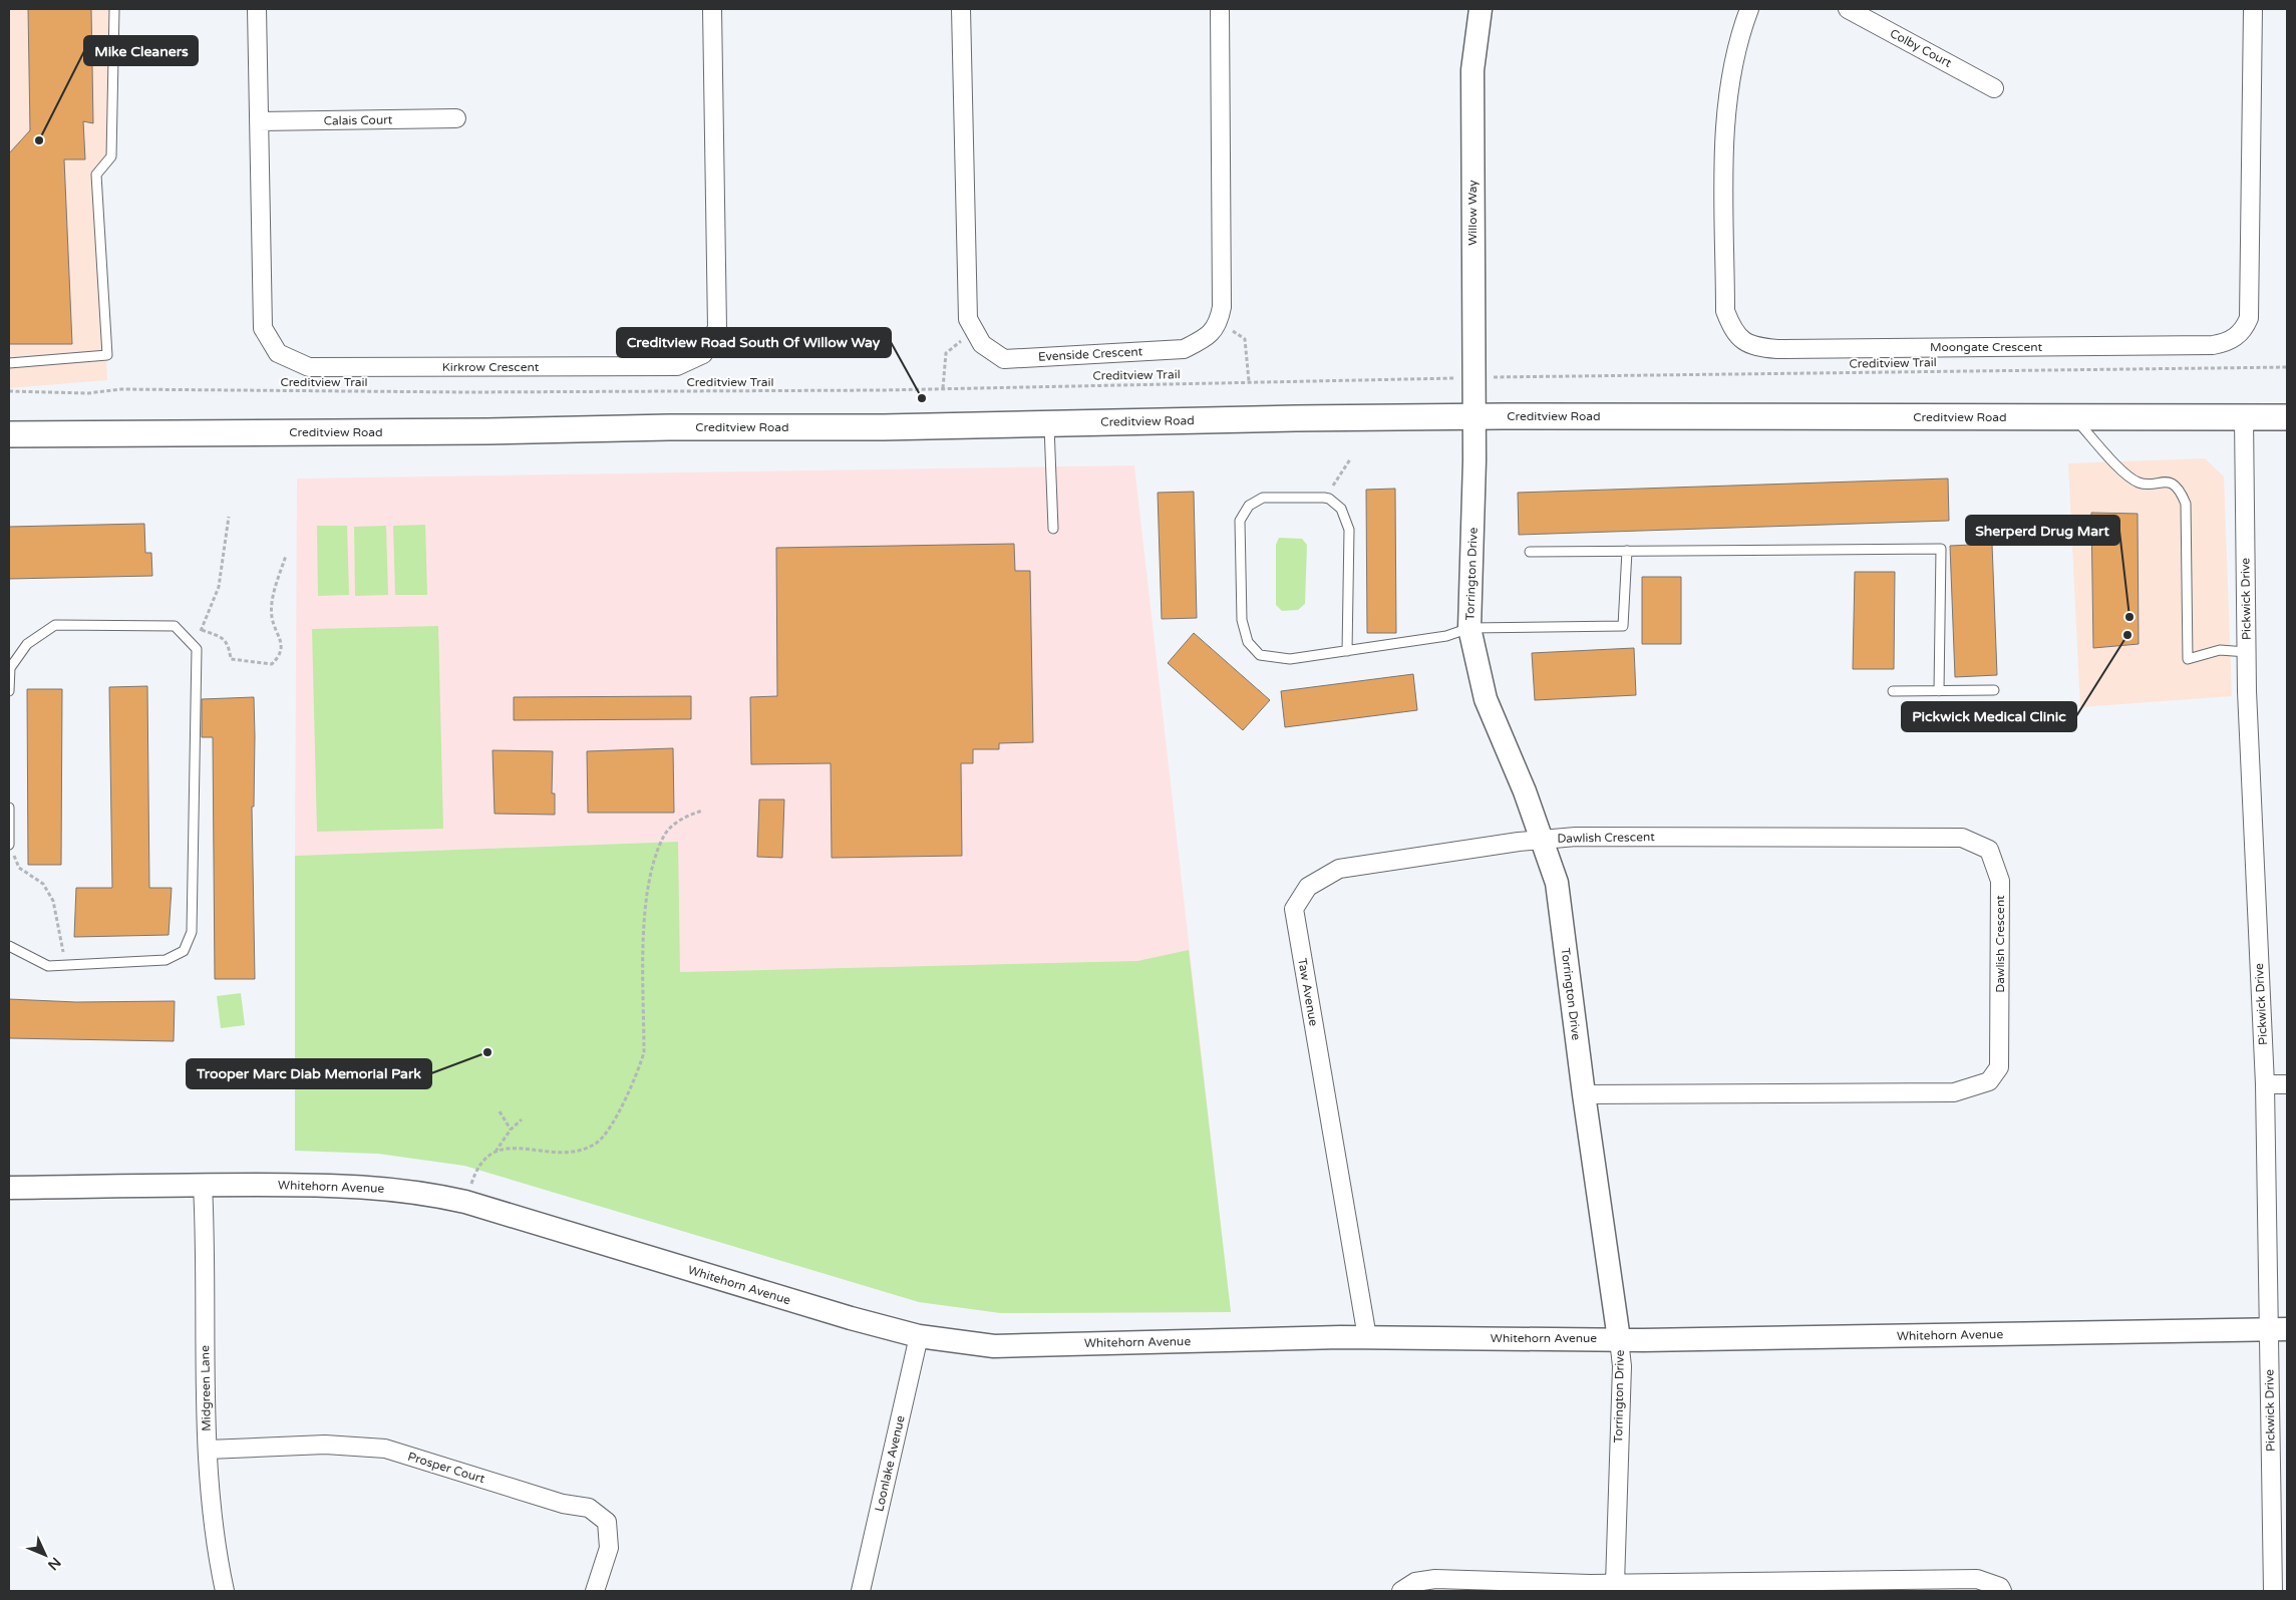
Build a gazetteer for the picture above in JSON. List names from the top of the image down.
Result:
{
  "streets": {
    "main road": ["Creditview Road"],
    "street": [
      "Colby Court",
      "Calais Court",
      "Willow Way",
      "Moongate Crescent",
      "Evenside Crescent",
      "Kirkrow Crescent",
      "Torrington Drive",
      "Pickwick Drive",
      "Dawlish Crescent",
      "Taw Avenue",
      "Whitehorn Avenue",
      "Midgreen Lane",
      "Loonlake Avenue",
      "Prosper Court"
    ],
    "path": ["Creditview Trail"]
  },
  "crossings": [
    ["Calais Court", "Kirkrow Crescent"],
    ["Willow Way", "Creditview Road"],
    ["Willow Way", "Torrington Drive"],
    ["Creditview Road", "Torrington Drive"],
    ["Creditview Road", "Pickwick Drive"],
    ["Torrington Drive", "Dawlish Crescent"],
    ["Torrington Drive", "Taw Avenue"],
    ["Torrington Drive", "Whitehorn Avenue"],
    ["Pickwick Drive", "Whitehorn Avenue"],
    ["Dawlish Crescent", "Taw Avenue"],
    ["Taw Avenue", "Whitehorn Avenue"],
    ["Whitehorn Avenue", "Midgreen Lane"],
    ["Whitehorn Avenue", "Loonlake Avenue"],
    ["Midgreen Lane", "Prosper Court"]
  ],
  "places": [
    "Mike Cleaners",
    "Creditview Road South Of Willow Way",
    "Sherperd Drug Mart",
    "Pickwick Medical Clinic",
    "Trooper Marc Diab Memorial Park"
  ],
  "north": "bottom right"
}
